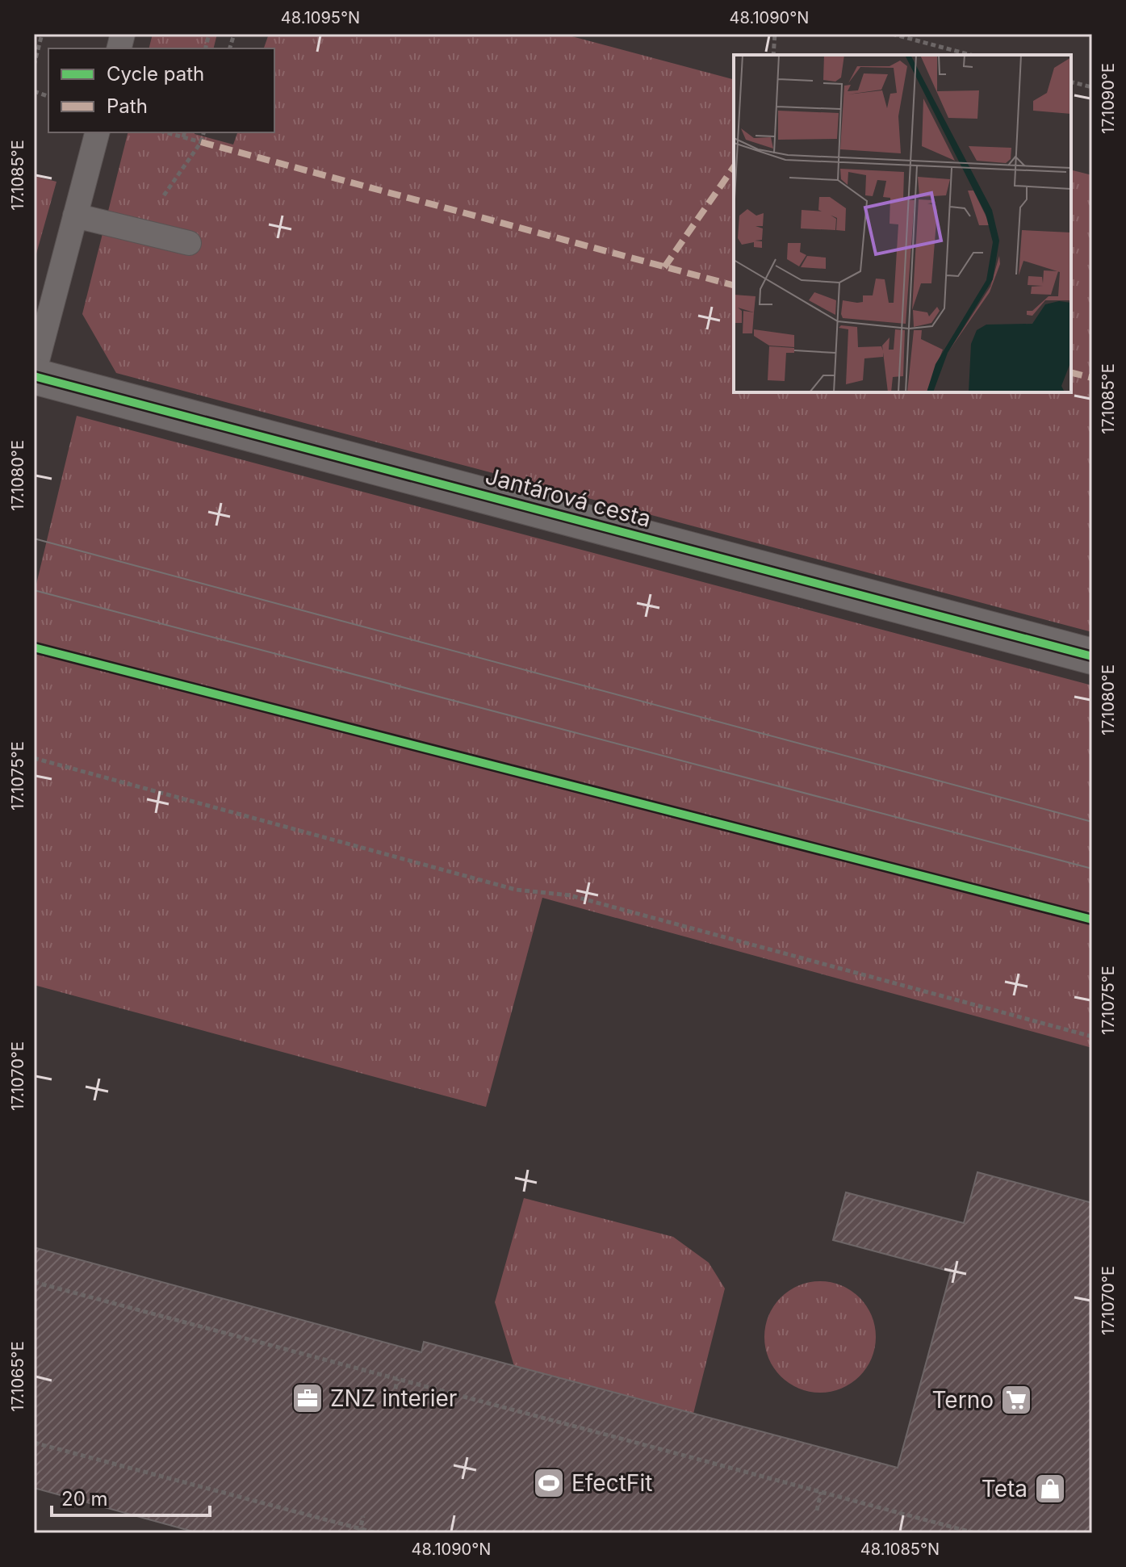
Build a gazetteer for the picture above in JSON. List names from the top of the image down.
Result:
{
  "streets": {
    "street": ["Jantárová cesta"]
  },
  "places": {
    "office": ["ZNZ interier"],
    "supermarket": ["Terno"],
    "sports": ["EfectFit"],
    "shop": ["Teta"]
  },
  "legend": ["Cycle path", "Path"],
  "scale_bar": "20 m",
  "coordinates": [
    "48.1095°N",
    "48.1090°N",
    "17.1090°E",
    "17.1085°E",
    "17.1080°E",
    "17.1075°E",
    "17.1070°E",
    "17.1065°E",
    "48.1085°N"
  ]
}
